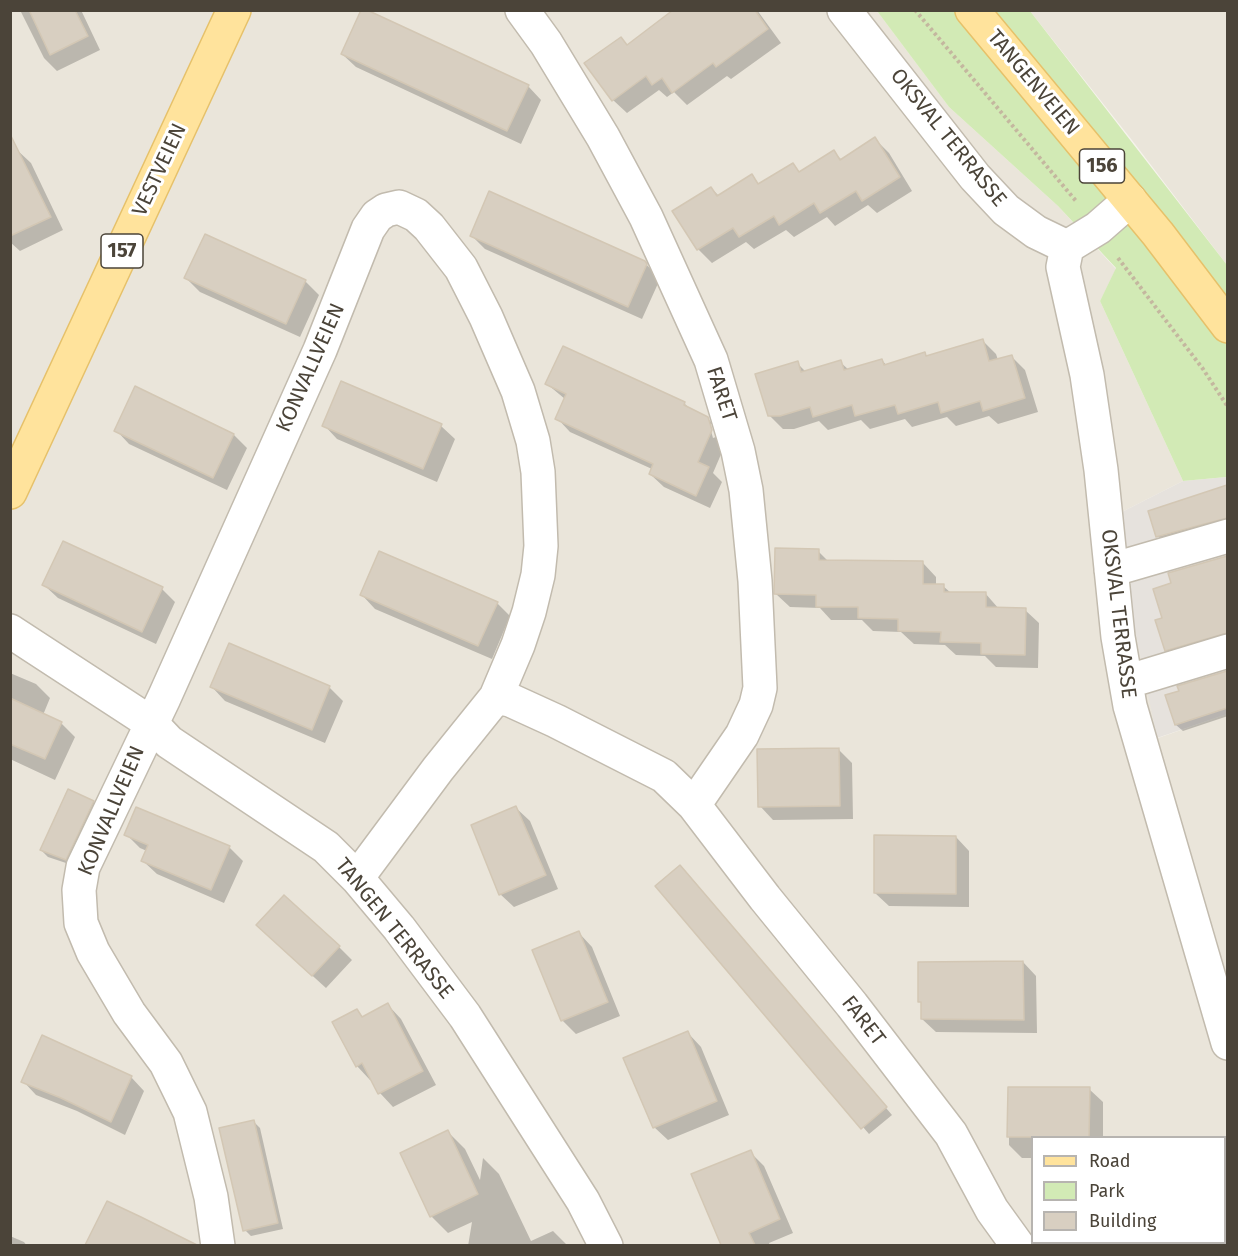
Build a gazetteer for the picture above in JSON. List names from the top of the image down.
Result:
{
  "streets": {
    "main road": [
      "TANGENVEIEN",
      "156",
      "VESTVEIEN",
      "157"
    ],
    "street": [
      "OKSVAL TERRASSE",
      "KONVALLVEIEN",
      "FARET",
      "TANGEN TERRASSE"
    ]
  },
  "crossings": [
    ["KONVALLVEIEN", "FARET"],
    ["KONVALLVEIEN", "TANGEN TERRASSE"]
  ],
  "legend": ["Road", "Park", "Building"]
}
